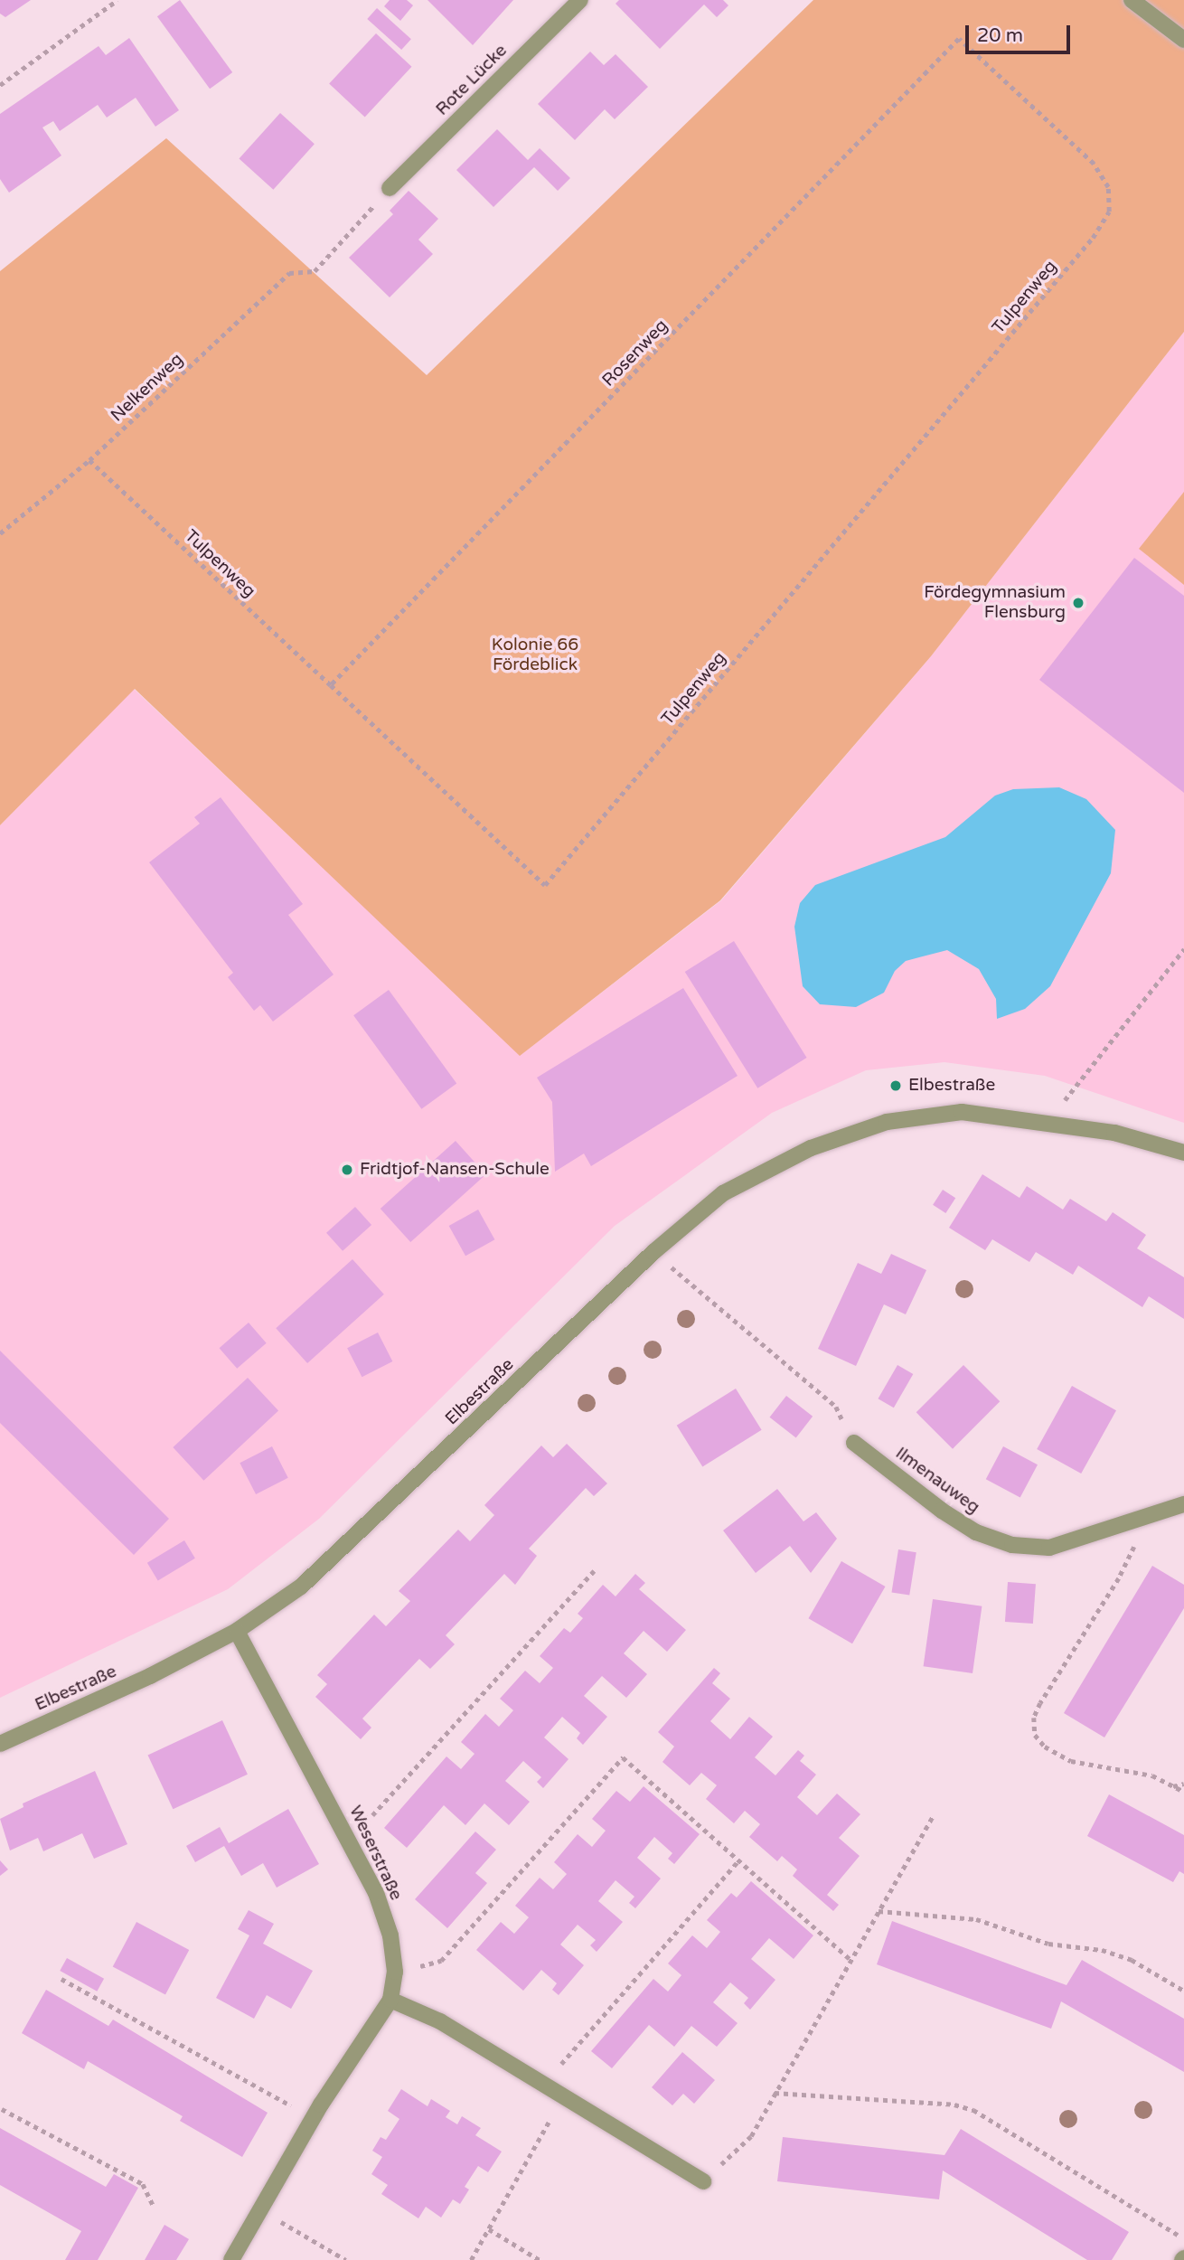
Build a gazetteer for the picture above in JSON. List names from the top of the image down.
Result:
{
  "streets": {
    "street": [
      "Rote Lücke",
      "Elbestraße",
      "Ilmenauweg",
      "Weserstraße"
    ],
    "path": ["Tulpenweg", "Rosenweg", "Nelkenweg"]
  },
  "crossings": [
    ["Rote Lücke", "Nelkenweg"],
    ["Tulpenweg", "Rosenweg"],
    ["Tulpenweg", "Nelkenweg"],
    ["Elbestraße", "Weserstraße"]
  ],
  "parks": ["Kolonie 66 Fördeblick"],
  "places": ["Fördegymnasium Flensburg", "Elbestraße", "Fridtjof-Nansen-Schule"],
  "scale_bar": "20 m"
}
